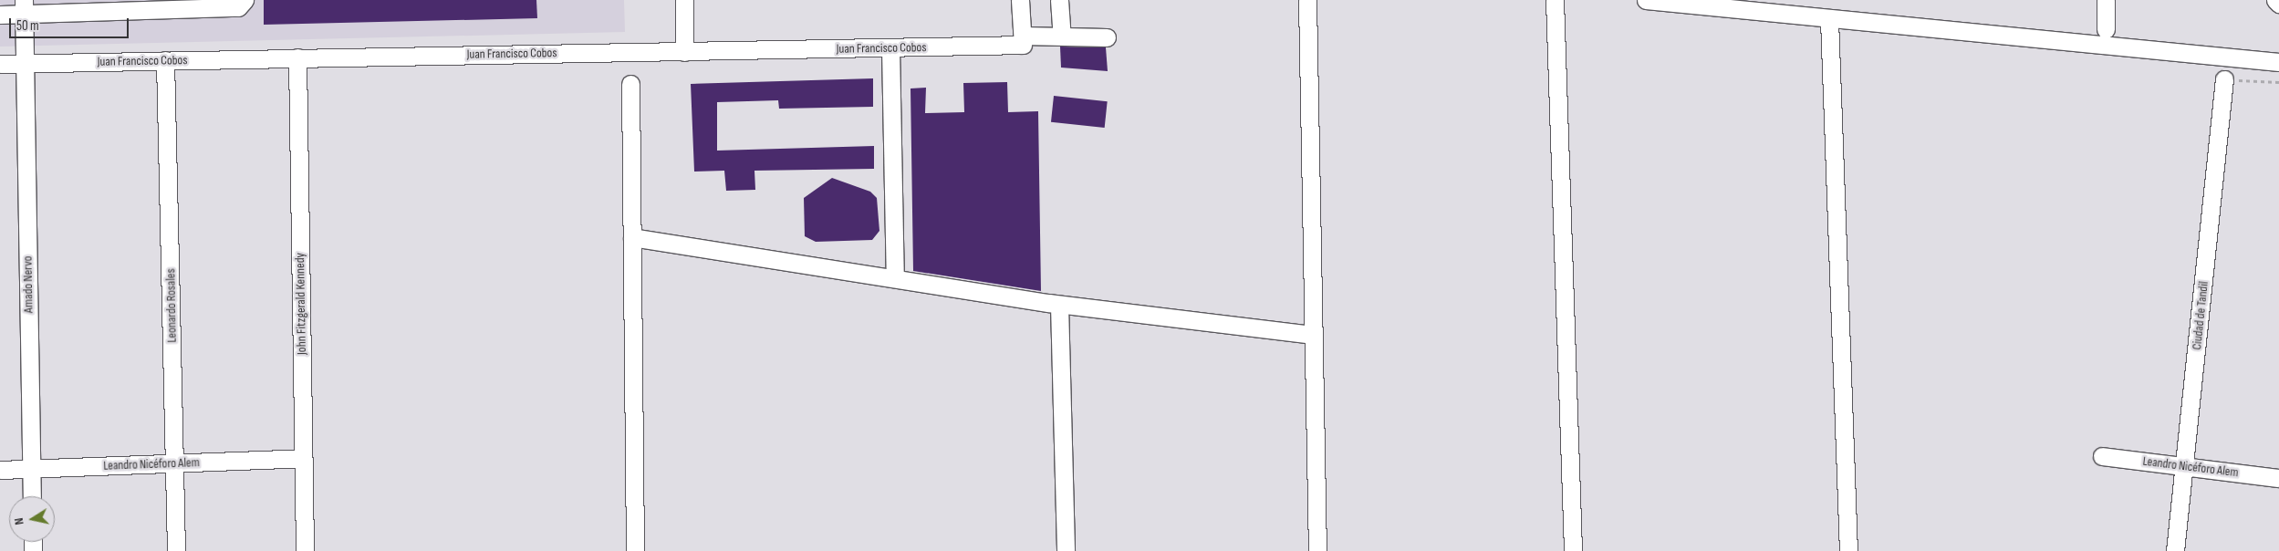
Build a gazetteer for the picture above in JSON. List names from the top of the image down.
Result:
{
  "streets": {
    "street": [
      "Juan Francisco Cobos",
      "Amado Nervo",
      "John Fitzgerald Kennedy",
      "Leonardo Rosales",
      "Ciudad de Tandil",
      "Leandro Nicéforo Alem"
    ]
  },
  "crossings": [
    ["Juan Francisco Cobos", "Amado Nervo"],
    ["Juan Francisco Cobos", "John Fitzgerald Kennedy"],
    ["Juan Francisco Cobos", "Leonardo Rosales"],
    ["Amado Nervo", "Leandro Nicéforo Alem"],
    ["John Fitzgerald Kennedy", "Leandro Nicéforo Alem"],
    ["Leonardo Rosales", "Leandro Nicéforo Alem"],
    ["Ciudad de Tandil", "Leandro Nicéforo Alem"]
  ],
  "scale_bar": "50 m",
  "north": "left"
}
